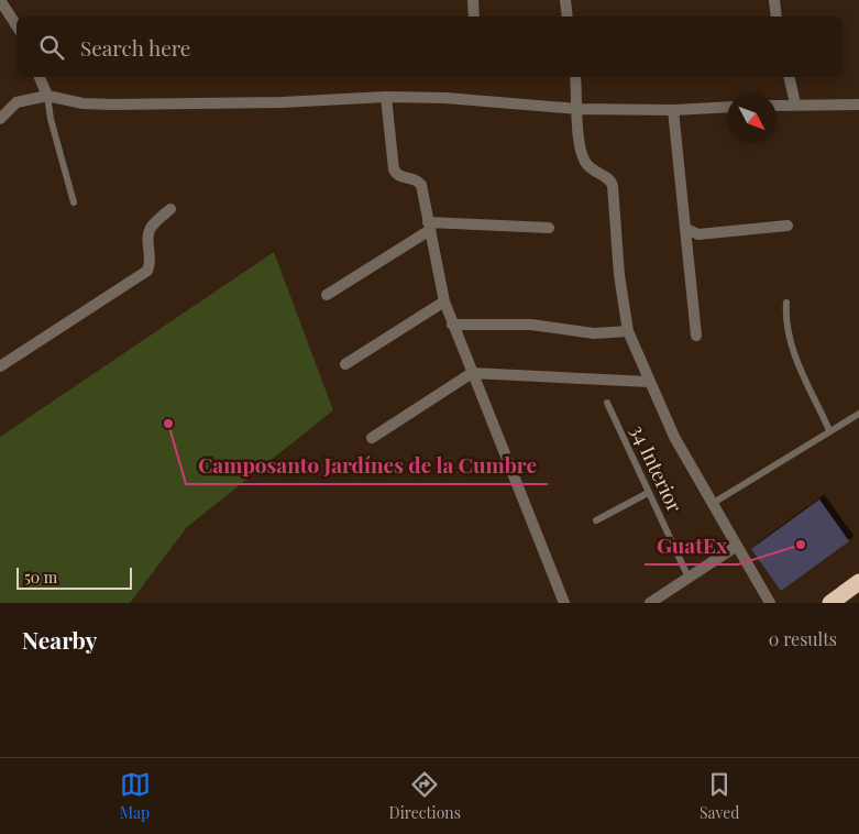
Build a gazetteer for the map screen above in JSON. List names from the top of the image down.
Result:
{
  "streets": {
    "lane": ["34 Interior"]
  },
  "places": ["Camposanto Jardínes de la Cumbre", "GuatEx"],
  "scale_bar": "50 m",
  "north": "bottom right",
  "page": {
    "search": "Search here",
    "scale": "50 m",
    "heading": ["Nearby", "0 results"],
    "nav": ["Map", "Directions", "Saved"]
  }
}
